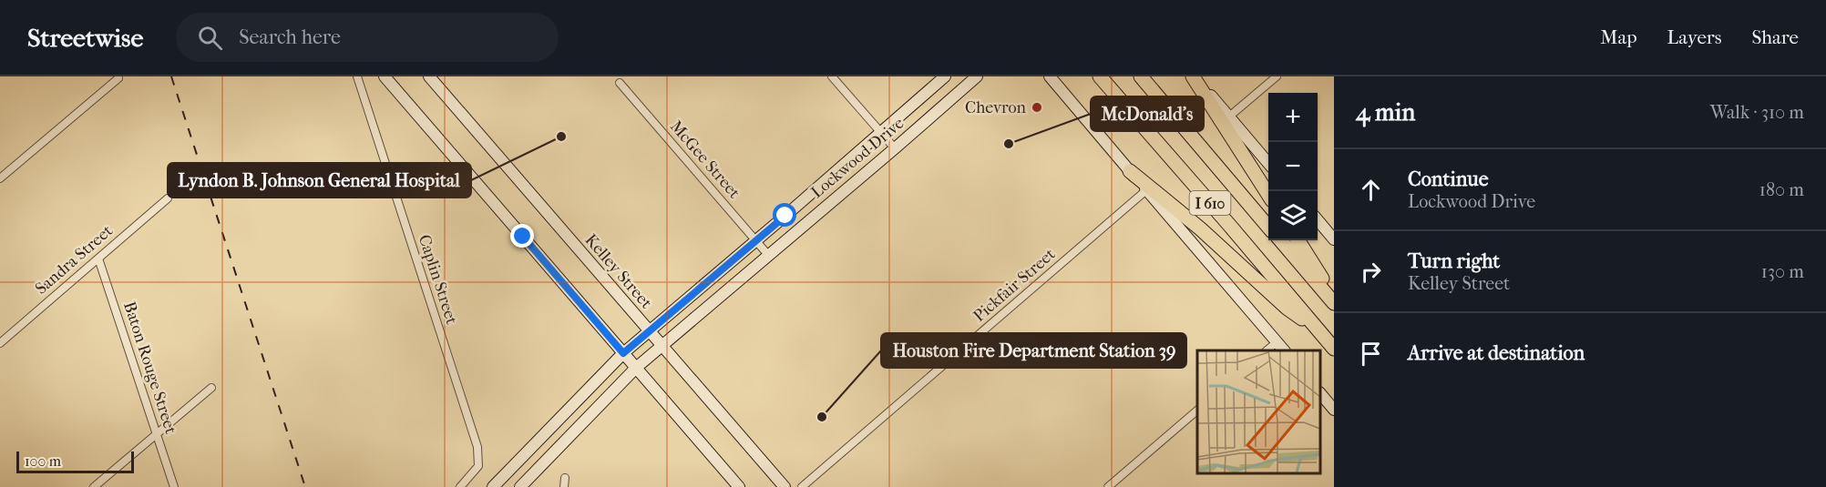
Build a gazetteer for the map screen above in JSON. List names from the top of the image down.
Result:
{
  "streets": {
    "highway": ["I 610"],
    "main road": ["Lockwood Drive", "Kelley Street"],
    "street": [
      "McGee Street",
      "Sandra Street",
      "Caplin Street",
      "Pickfair Street",
      "Baton Rouge Street"
    ]
  },
  "crossings": [
    ["Lockwood Drive", "McGee Street"],
    ["Lockwood Drive", "Kelley Street"],
    ["Sandra Street", "Baton Rouge Street"]
  ],
  "places": [
    "Chevron",
    "Lyndon B. Johnson General Hospital",
    "McDonald's",
    "Houston Fire Department Station 39"
  ],
  "scale_bar": "100 m",
  "page": {
    "header": "Streetwise",
    "search": "Search here",
    "nav": ["Map", "Layers", "Share"],
    "heading": ["4 min", "Walk · 310 m"],
    "map_buttons": ["+", "−"],
    "list": [
      ["Continue", "Lockwood Drive", "180 m"],
      ["Turn right", "Kelley Street", "130 m"],
      "Arrive at destination"
    ],
    "scale": "100 m"
  }
}
